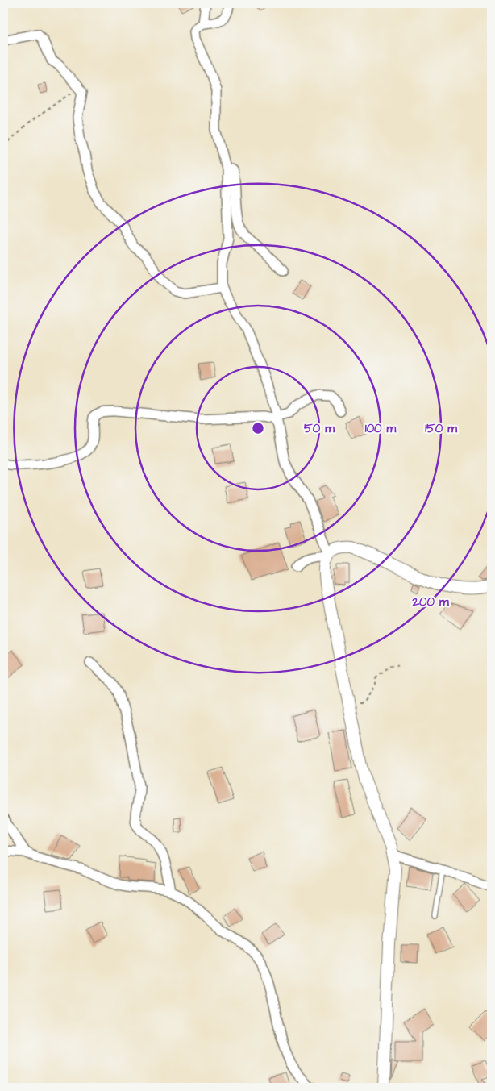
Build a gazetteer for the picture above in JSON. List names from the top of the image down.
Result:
{
  "rings": [
    "50 m",
    "100 m",
    "150 m",
    "200 m"
  ]
}
